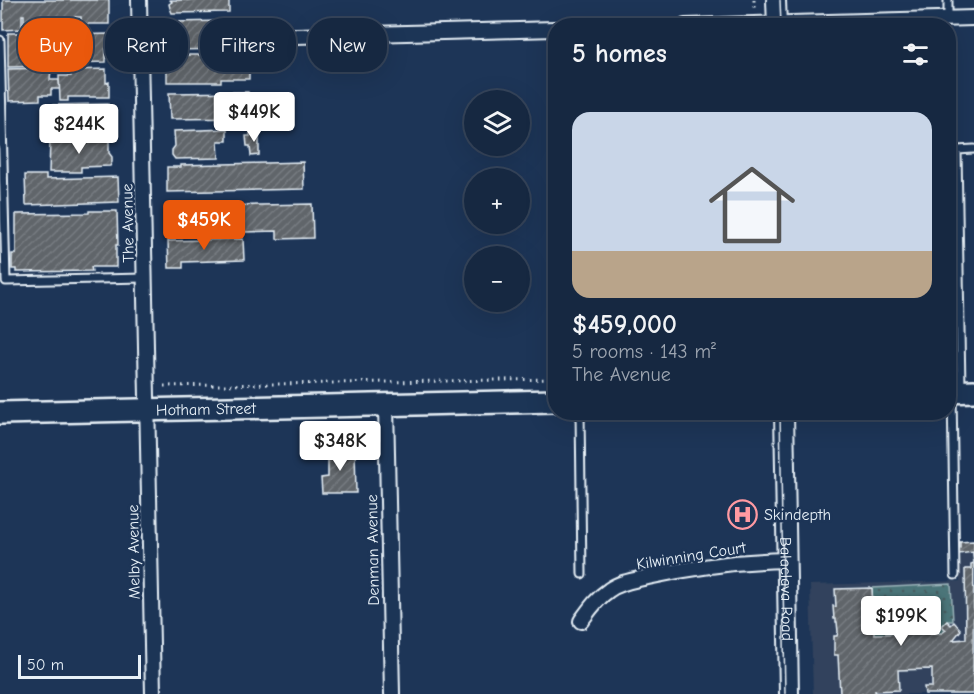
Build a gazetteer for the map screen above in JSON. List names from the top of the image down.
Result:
{
  "streets": {
    "main road": ["Hotham Street", "Balaclava Road"],
    "street": [
      "The Avenue",
      "Denman Avenue",
      "Melby Avenue",
      "Kilwinning Court"
    ]
  },
  "crossings": [
    ["The Avenue", "Hotham Street"],
    ["The Avenue", "Melby Avenue"],
    ["Hotham Street", "Denman Avenue"],
    ["Hotham Street", "Melby Avenue"],
    ["Kilwinning Court", "Balaclava Road"]
  ],
  "places": {
    "hospital": ["Skindepth"]
  },
  "scale_bar": "50 m",
  "page": {
    "chip": [
      "Buy",
      "Rent",
      "Filters",
      "New"
    ],
    "heading": "5 homes",
    "map_buttons": ["+", "−"],
    "list": [
      {
        "name": "$459,000",
        "note": "5 rooms · 143 m² · The Avenue"
      }
    ],
    "price": [
      "$449K",
      "$244K",
      "$459K",
      "$348K",
      "$199K"
    ],
    "scale": "50 m"
  }
}
